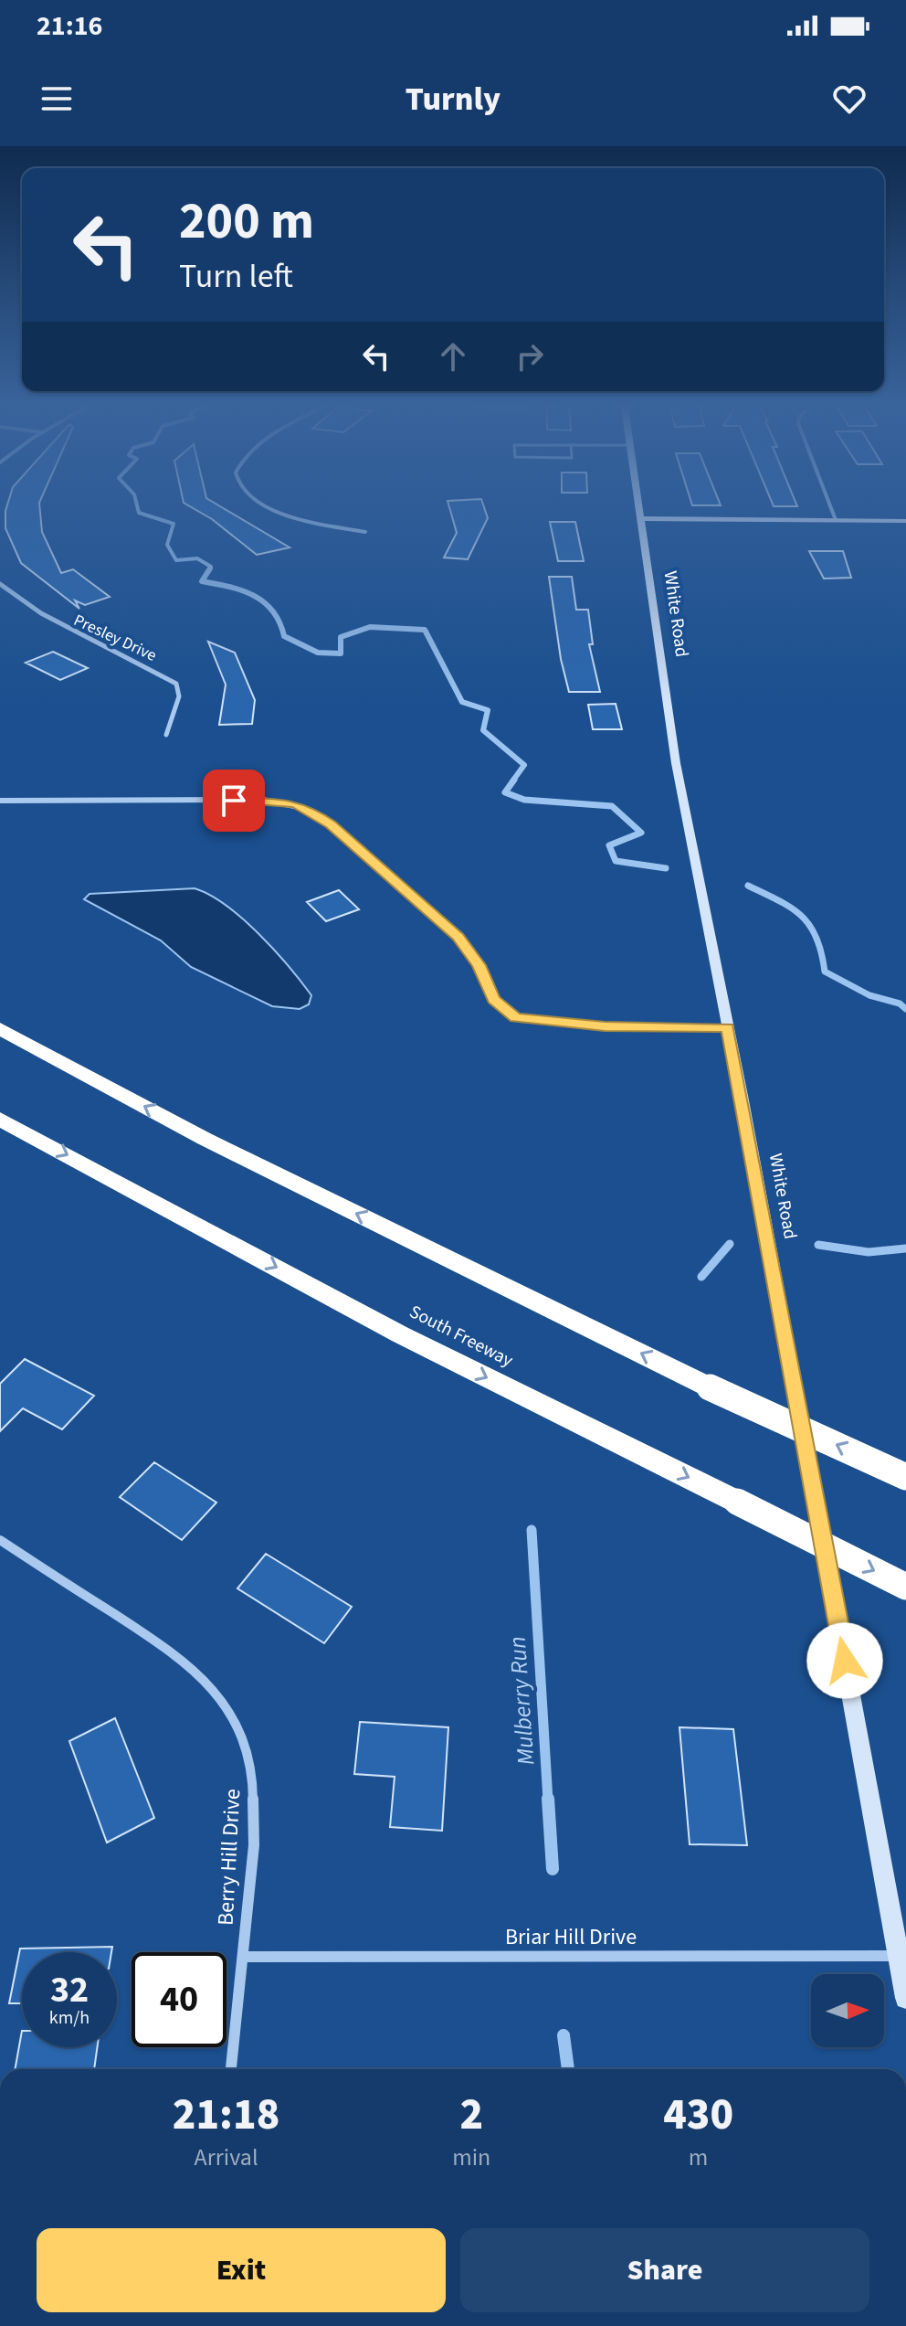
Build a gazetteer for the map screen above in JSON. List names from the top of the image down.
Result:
{
  "streets": {
    "highway": ["South Freeway"],
    "street": [
      "White Road",
      "Presley Drive",
      "Berry Hill Drive",
      "Briar Hill Drive"
    ]
  },
  "crossings": [
    ["White Road", "Briar Hill Drive"],
    ["Berry Hill Drive", "Briar Hill Drive"]
  ],
  "water": ["Mulberry Run"],
  "north": "right",
  "page": {
    "status": "21:16",
    "header": "Turnly",
    "turn": ["200 m", "Turn left"],
    "speed": "32 km/h",
    "limit": "40",
    "eta": [
      "21:18",
      "Arrival",
      "2",
      "min",
      "430",
      "m"
    ],
    "buttons": ["Exit", "Share"]
  }
}
